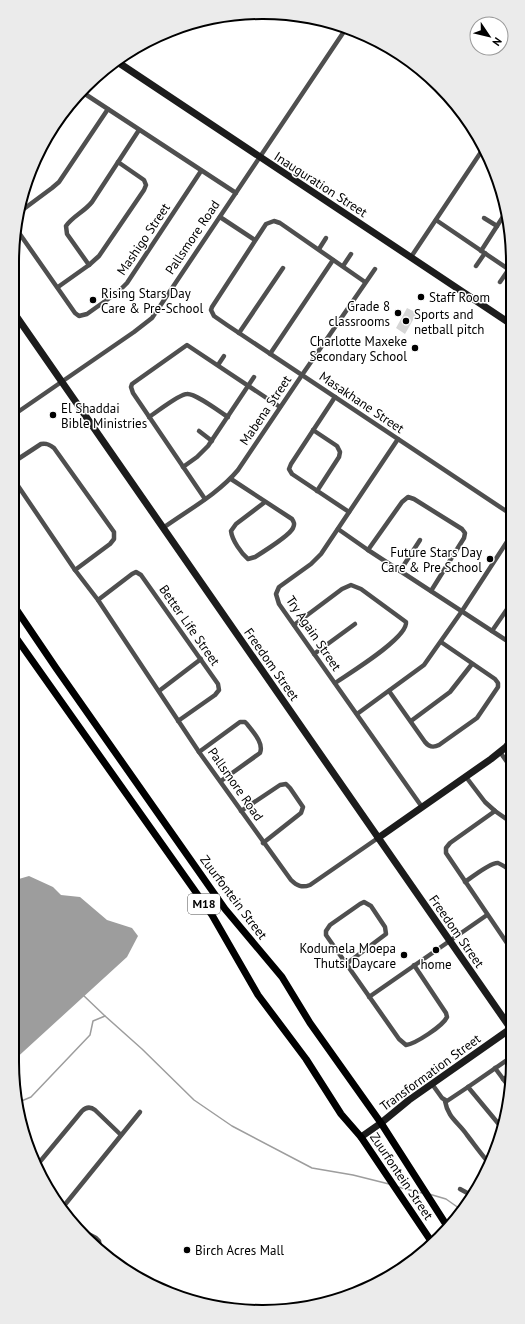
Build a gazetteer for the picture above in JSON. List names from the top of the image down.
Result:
{
  "streets": {
    "main road": ["Zuurfontein Street", "M18"],
    "street": [
      "Inauguration Street",
      "Pallsmore Road",
      "Mashigo Street",
      "Masakhane Street",
      "Mabena Street",
      "Better Life Street",
      "Try Again Street",
      "Freedom Street",
      "Transformation Street"
    ]
  },
  "crossings": [
    ["Inauguration Street", "Pallsmore Road"],
    ["Pallsmore Road", "Better Life Street"],
    ["Pallsmore Road", "Try Again Street"],
    ["Pallsmore Road", "Freedom Street"],
    ["Masakhane Street", "Mabena Street"],
    ["Masakhane Street", "Try Again Street"],
    ["Mabena Street", "Freedom Street"],
    ["Zuurfontein Street", "Transformation Street"]
  ],
  "places": [
    "Staff Room",
    "Rising Stars Day Care & Pre-School",
    "Grade 8 classrooms",
    "Sports and netball pitch",
    "Charlotte Maxeke Secondary School",
    "El Shaddai Bible Ministries",
    "Future Stars Day Care & Pre School",
    "home",
    "Kodumela Moepa Thutsi Daycare",
    "Birch Acres Mall"
  ],
  "north": "bottom right"
}
